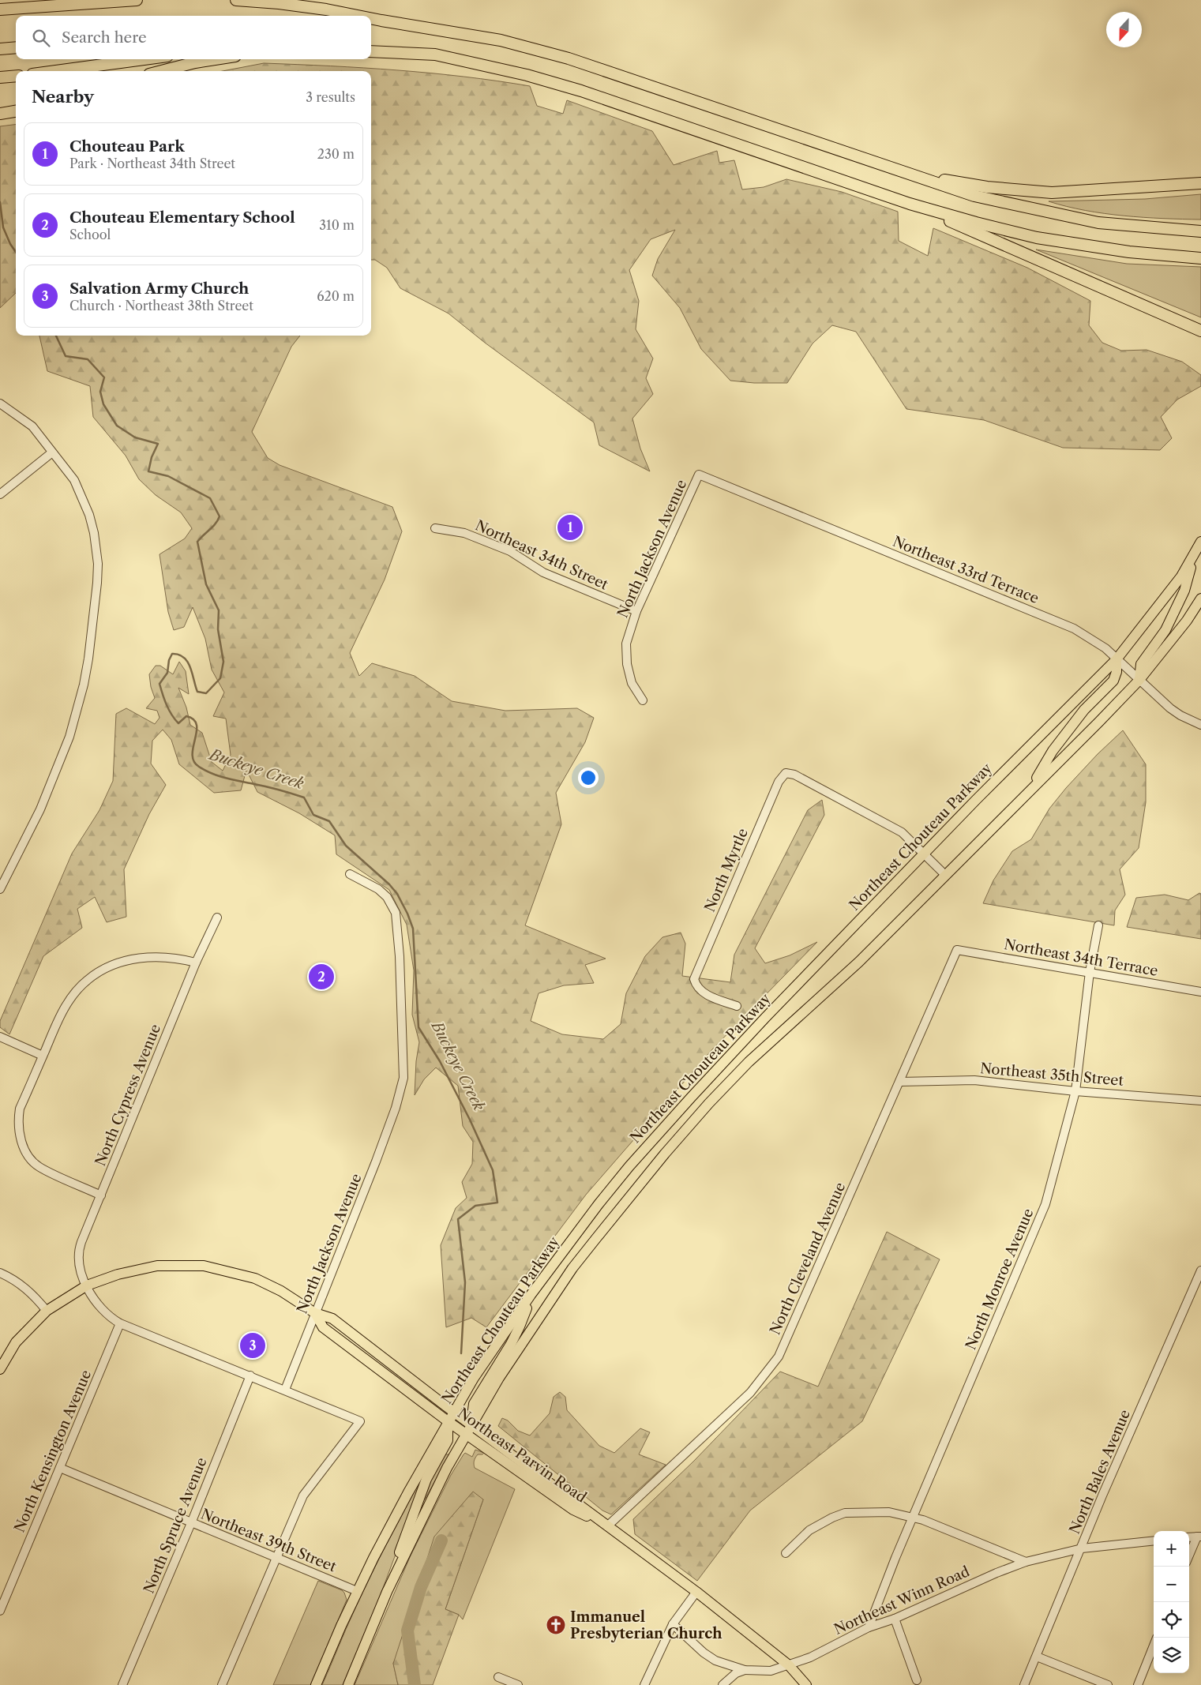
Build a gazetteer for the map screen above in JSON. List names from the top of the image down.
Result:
{
  "streets": {
    "main road": ["Northeast Chouteau Parkway", "Northeast Parvin Road"],
    "street": [
      "North Jackson Avenue",
      "Northeast 34th Street",
      "Northeast 33rd Terrace",
      "North Myrtle",
      "Northeast 34th Terrace",
      "Northeast 35th Street",
      "North Cypress Avenue",
      "North Cleveland Avenue",
      "North Monroe Avenue",
      "North Kensington Avenue",
      "North Bales Avenue",
      "North Spruce Avenue",
      "Northeast 39th Street",
      "Northeast Winn Road"
    ]
  },
  "crossings": [
    ["North Jackson Avenue", "Northeast 34th Street"],
    ["North Jackson Avenue", "Northeast 33rd Terrace"],
    ["North Jackson Avenue", "North Cypress Avenue"],
    ["North Jackson Avenue", "Northeast Parvin Road"],
    ["Northeast 33rd Terrace", "Northeast Chouteau Parkway"],
    ["Northeast Chouteau Parkway", "North Myrtle"],
    ["Northeast Chouteau Parkway", "Northeast Parvin Road"],
    ["Northeast Chouteau Parkway", "Northeast 39th Street"],
    ["Northeast 34th Terrace", "North Cleveland Avenue"],
    ["Northeast 34th Terrace", "North Monroe Avenue"],
    ["Northeast 35th Street", "North Cleveland Avenue"],
    ["Northeast 35th Street", "North Monroe Avenue"],
    ["North Cypress Avenue", "North Kensington Avenue"],
    ["North Cypress Avenue", "Northeast Parvin Road"],
    ["North Cypress Avenue", "North Spruce Avenue"],
    ["North Cypress Avenue", "Northeast 39th Street"],
    ["North Cleveland Avenue", "Northeast Parvin Road"],
    ["North Monroe Avenue", "Northeast Winn Road"],
    ["North Kensington Avenue", "Northeast 39th Street"],
    ["Northeast Parvin Road", "Northeast Winn Road"],
    ["North Bales Avenue", "Northeast Winn Road"],
    ["North Spruce Avenue", "Northeast 39th Street"]
  ],
  "water": ["Buckeye Creek"],
  "places": {
    "church": ["Immanuel Presbyterian Church"]
  },
  "north": "bottom",
  "page": {
    "search": "Search here",
    "heading": ["Nearby", "3 results"],
    "list": [
      {
        "mark": "1",
        "name": "Chouteau Park",
        "note": "Park · Northeast 34th Street",
        "value": "230 m"
      },
      {
        "mark": "2",
        "name": "Chouteau Elementary School",
        "note": "School",
        "value": "310 m"
      },
      {
        "mark": "3",
        "name": "Salvation Army Church",
        "note": "Church · Northeast 38th Street",
        "value": "620 m"
      }
    ],
    "pins": ["1", "2", "3"],
    "map_buttons": ["+", "−"]
  }
}
